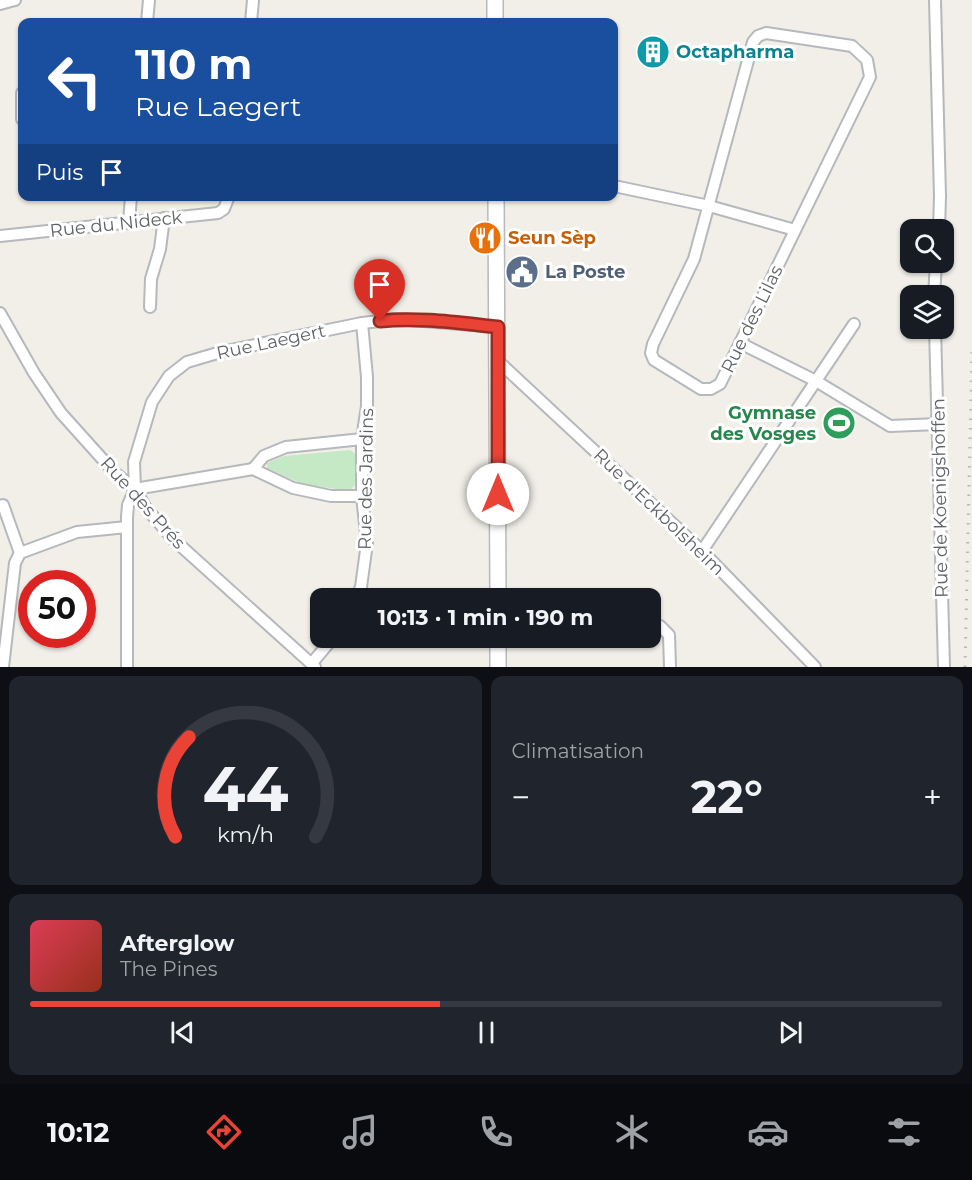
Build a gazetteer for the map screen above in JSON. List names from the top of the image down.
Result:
{
  "streets": {
    "street": [
      "Rue du Nideck",
      "Rue des Lilas",
      "Rue Laegert",
      "Rue des Jardins",
      "Rue de Koenigshoffen",
      "Rue des Prés",
      "Rue d'Eckbolsheim"
    ]
  },
  "crossings": [
    ["Rue Laegert", "Rue des Jardins"],
    ["Rue Laegert", "Rue des Prés"]
  ],
  "places": {
    "building": ["Octapharma"],
    "restaurant": ["Seun Sèp"],
    "public building": ["La Poste"],
    "sports": ["Gymnase des Vosges"]
  },
  "page": {
    "turn": ["110 m", "Rue Laegert"],
    "then": "Puis",
    "limit": "50",
    "trip": "10:13 · 1 min · 190 m",
    "tile": "Climatisation",
    "heat": ["−", "22°", "+"],
    "song": ["Afterglow", "The Pines"],
    "tabs": "10:12",
    "gauge": ["44", "km/h"]
  }
}
